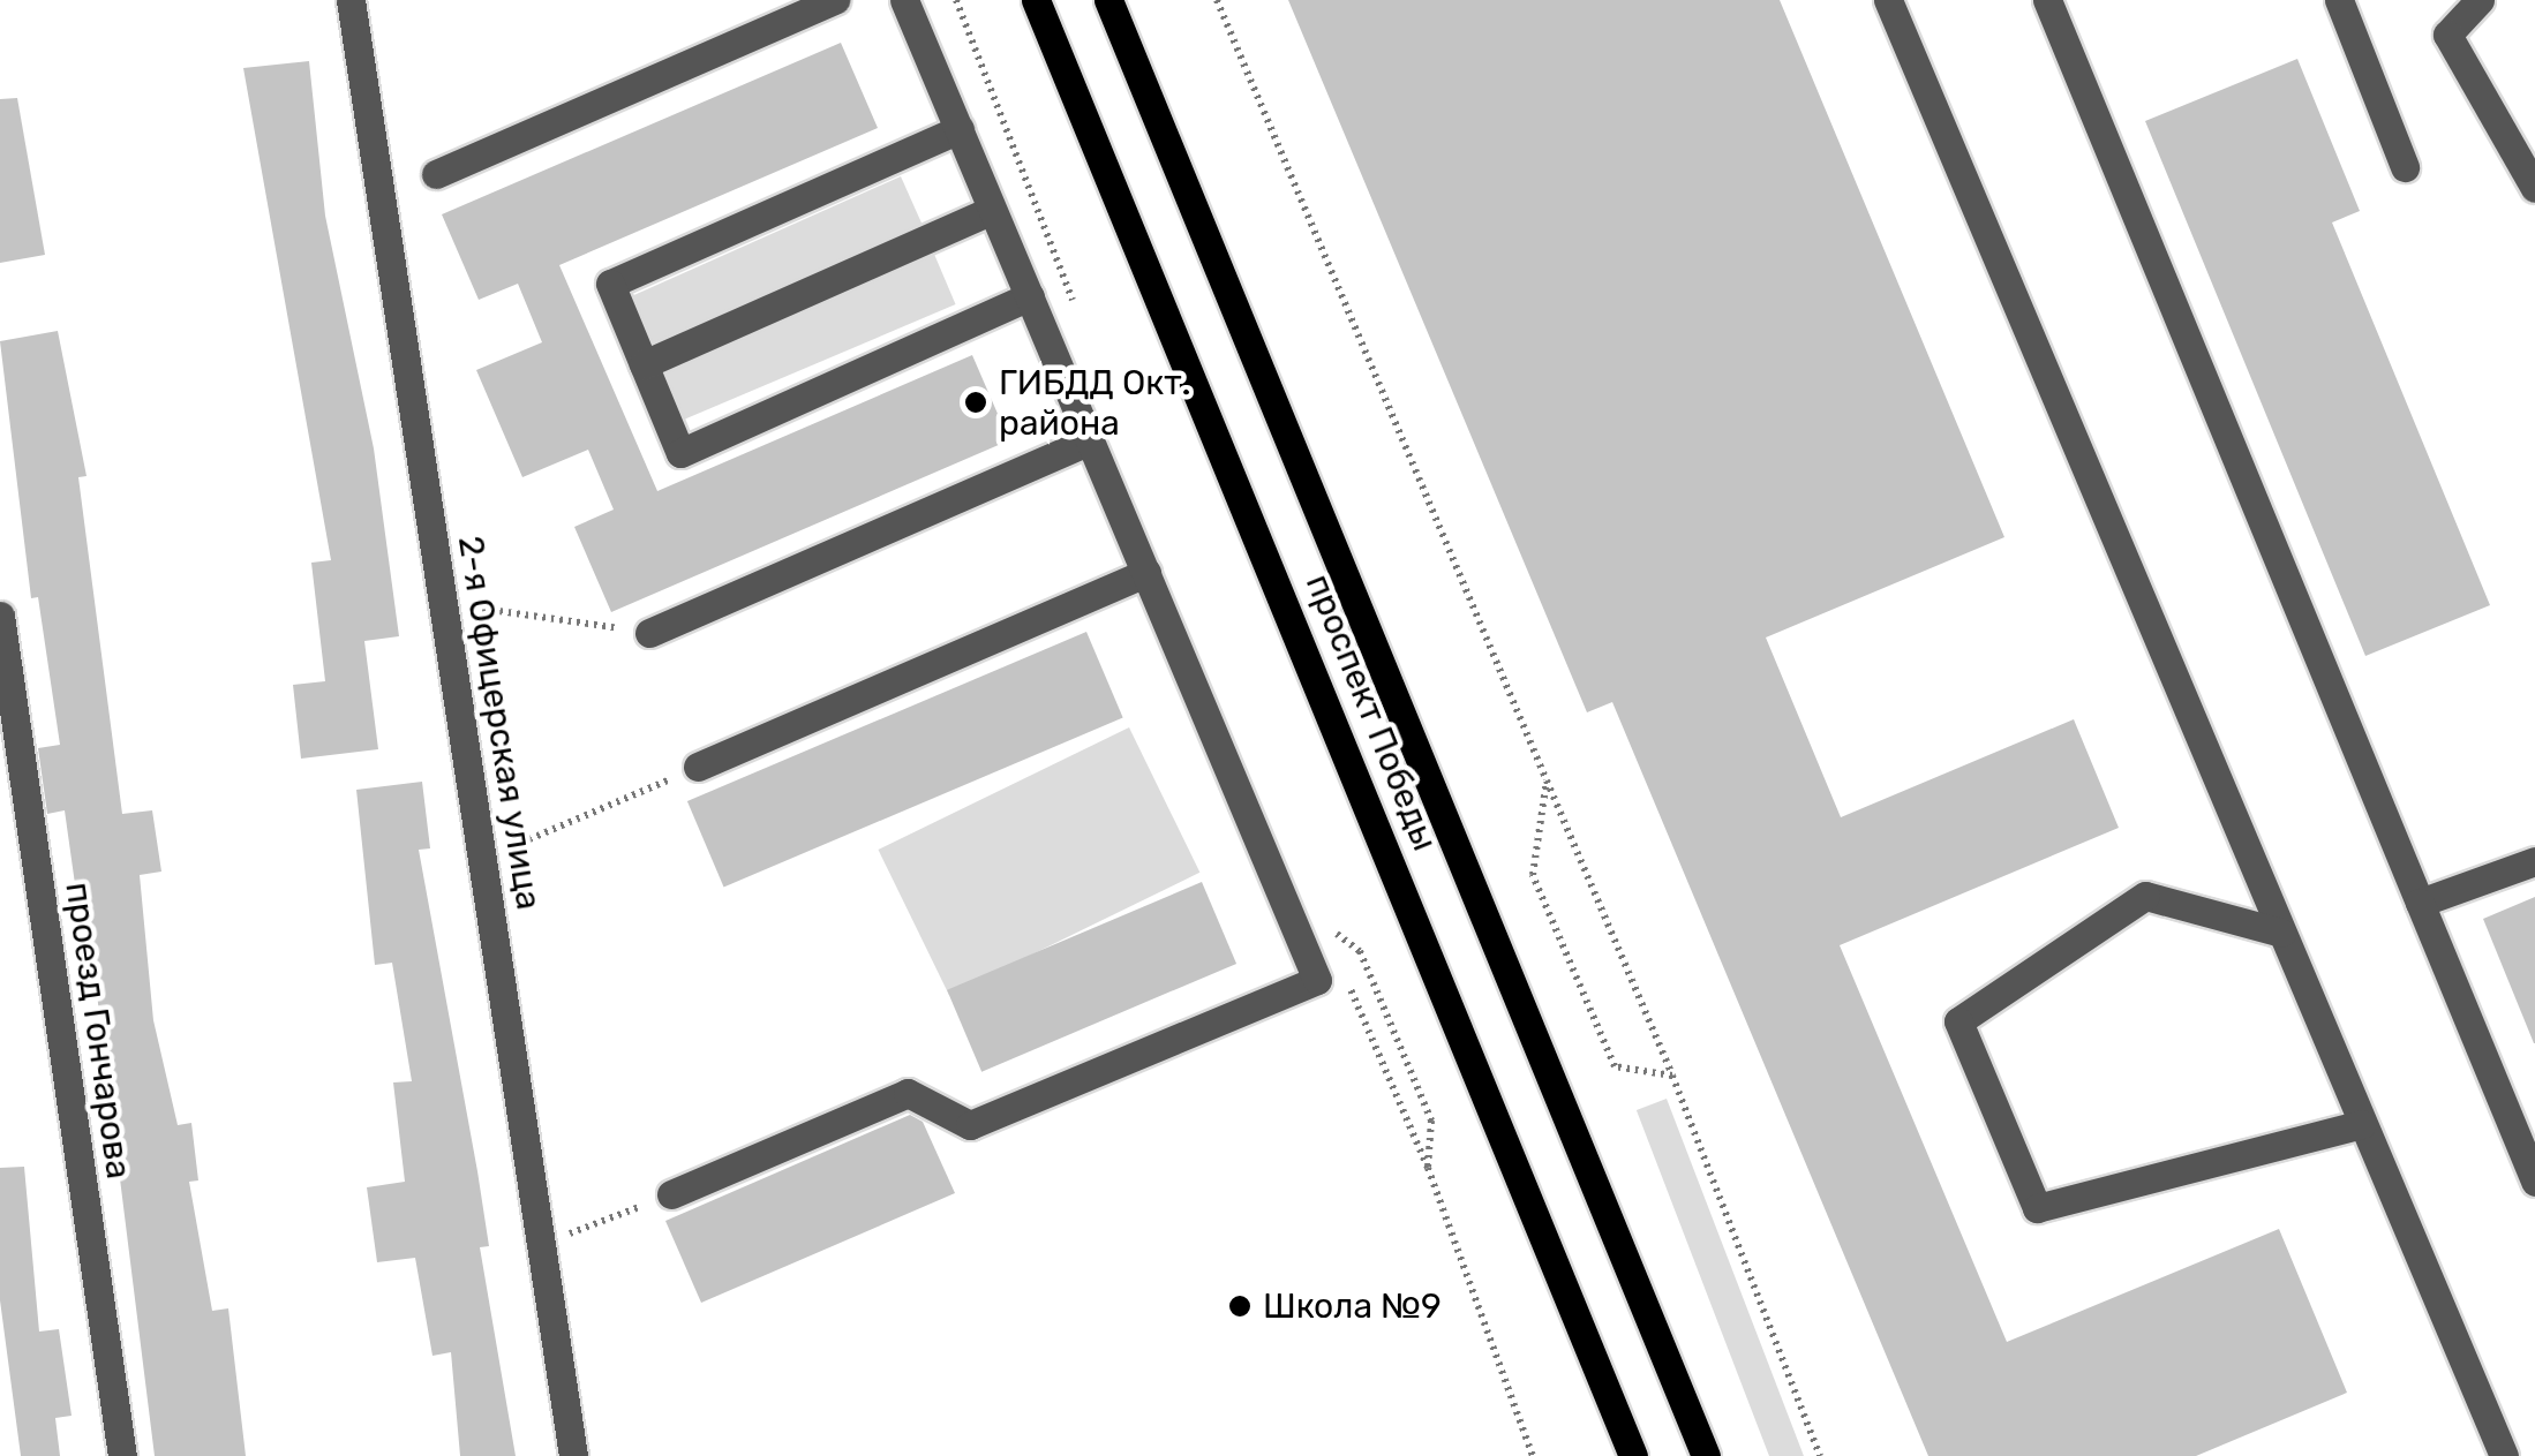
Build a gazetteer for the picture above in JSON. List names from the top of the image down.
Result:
{
  "streets": {
    "main road": ["проспект Победы"],
    "street": ["2-я Офицерская улица", "проезд Гончарова"]
  },
  "places": ["ГИБДД Окт. района", "Школа №9"]
}
